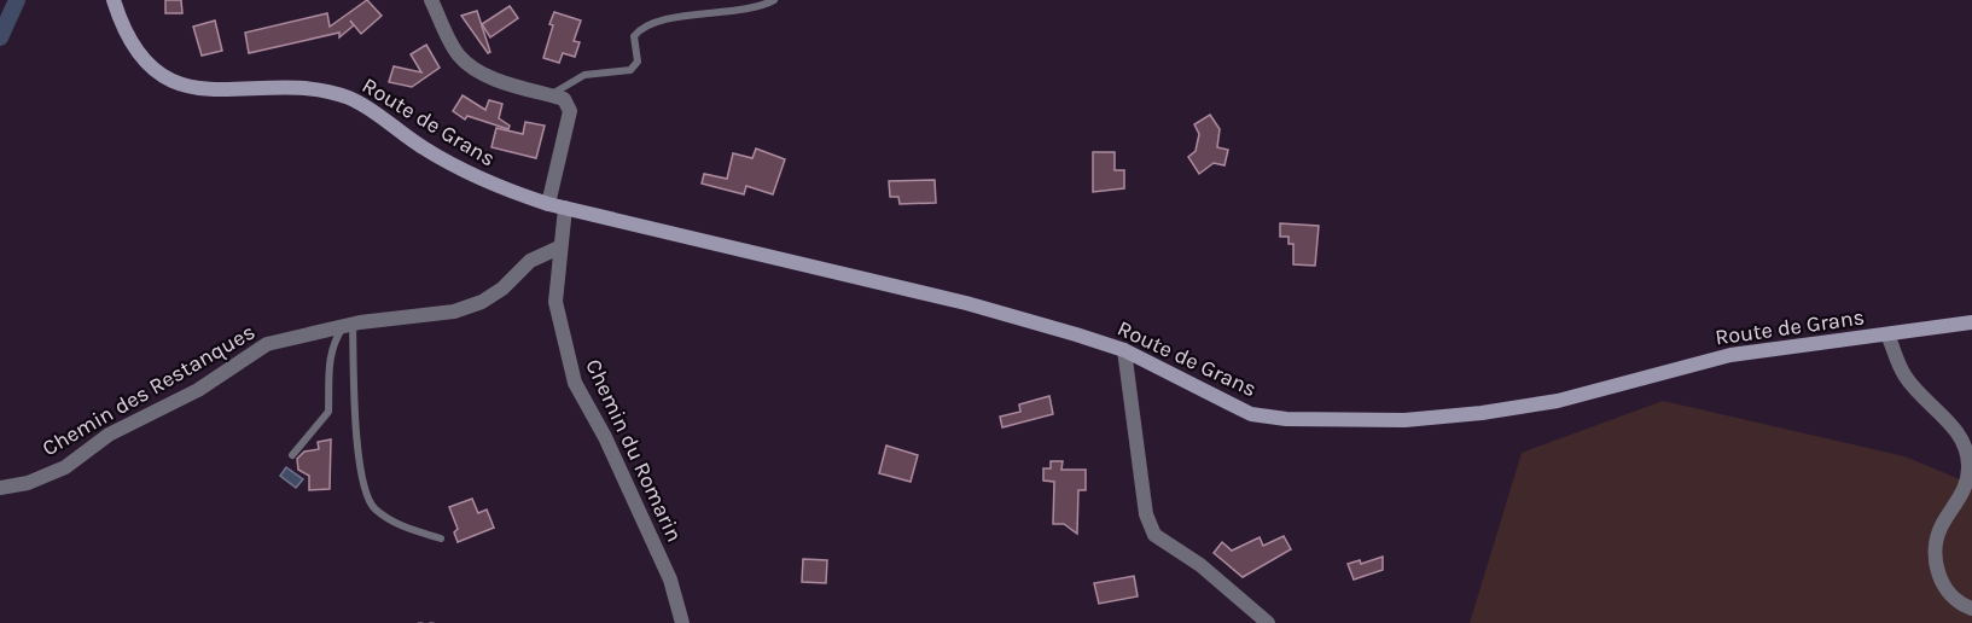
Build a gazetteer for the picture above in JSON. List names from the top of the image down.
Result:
{
  "streets": {
    "street": ["Route de Grans", "Chemin des Restanques", "Chemin du Romarin"]
  },
  "crossings": [
    ["Route de Grans", "Chemin du Romarin"],
    ["Chemin des Restanques", "Chemin du Romarin"]
  ]
}
